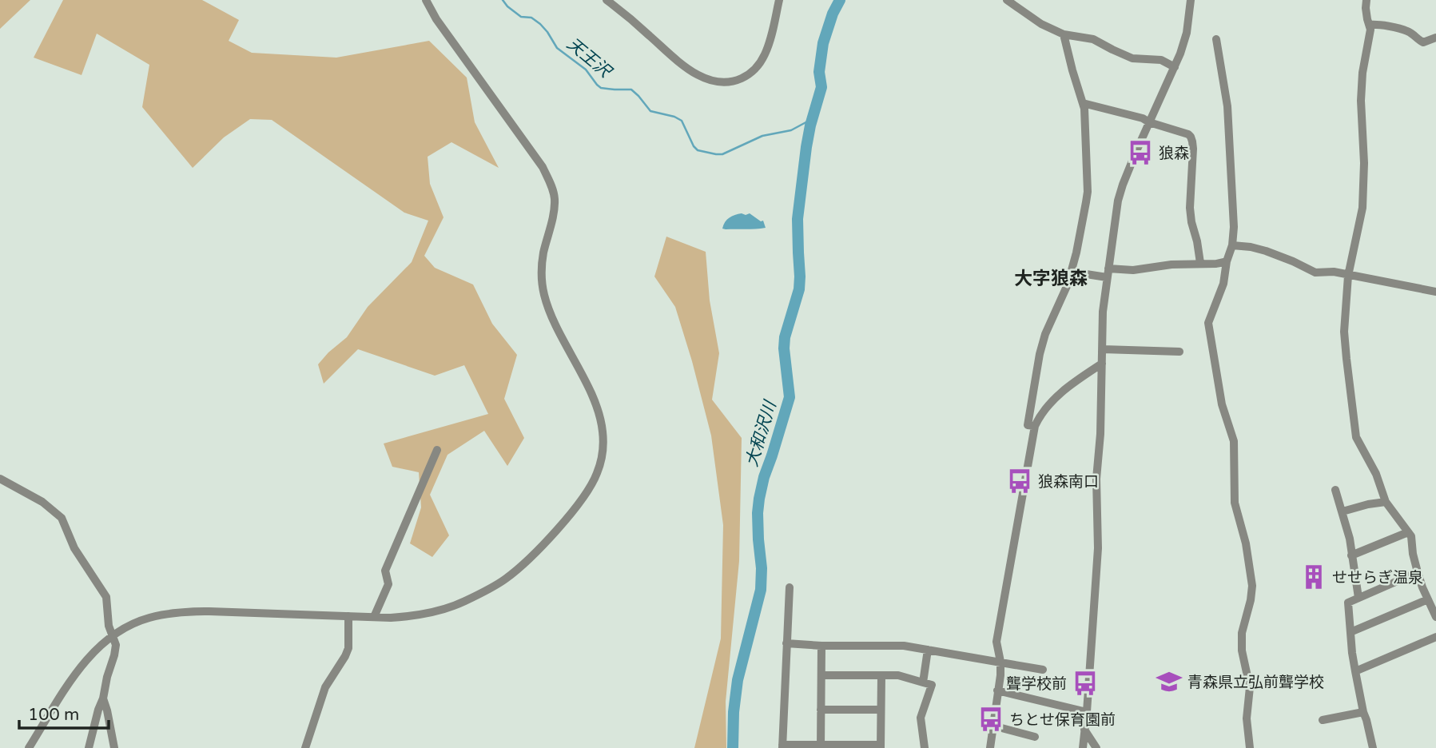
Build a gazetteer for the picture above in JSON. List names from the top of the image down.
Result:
{
  "districts": ["大字狼森"],
  "water": ["天王沢", "大和沢川"],
  "places": {
    "bus stop": [
      "狼森",
      "狼森南口",
      "聾学校前",
      "ちとせ保育園前"
    ],
    "building": ["せせらぎ温泉"],
    "school or university": ["青森県立弘前聾学校"]
  },
  "scale_bar": "100 m"
}
